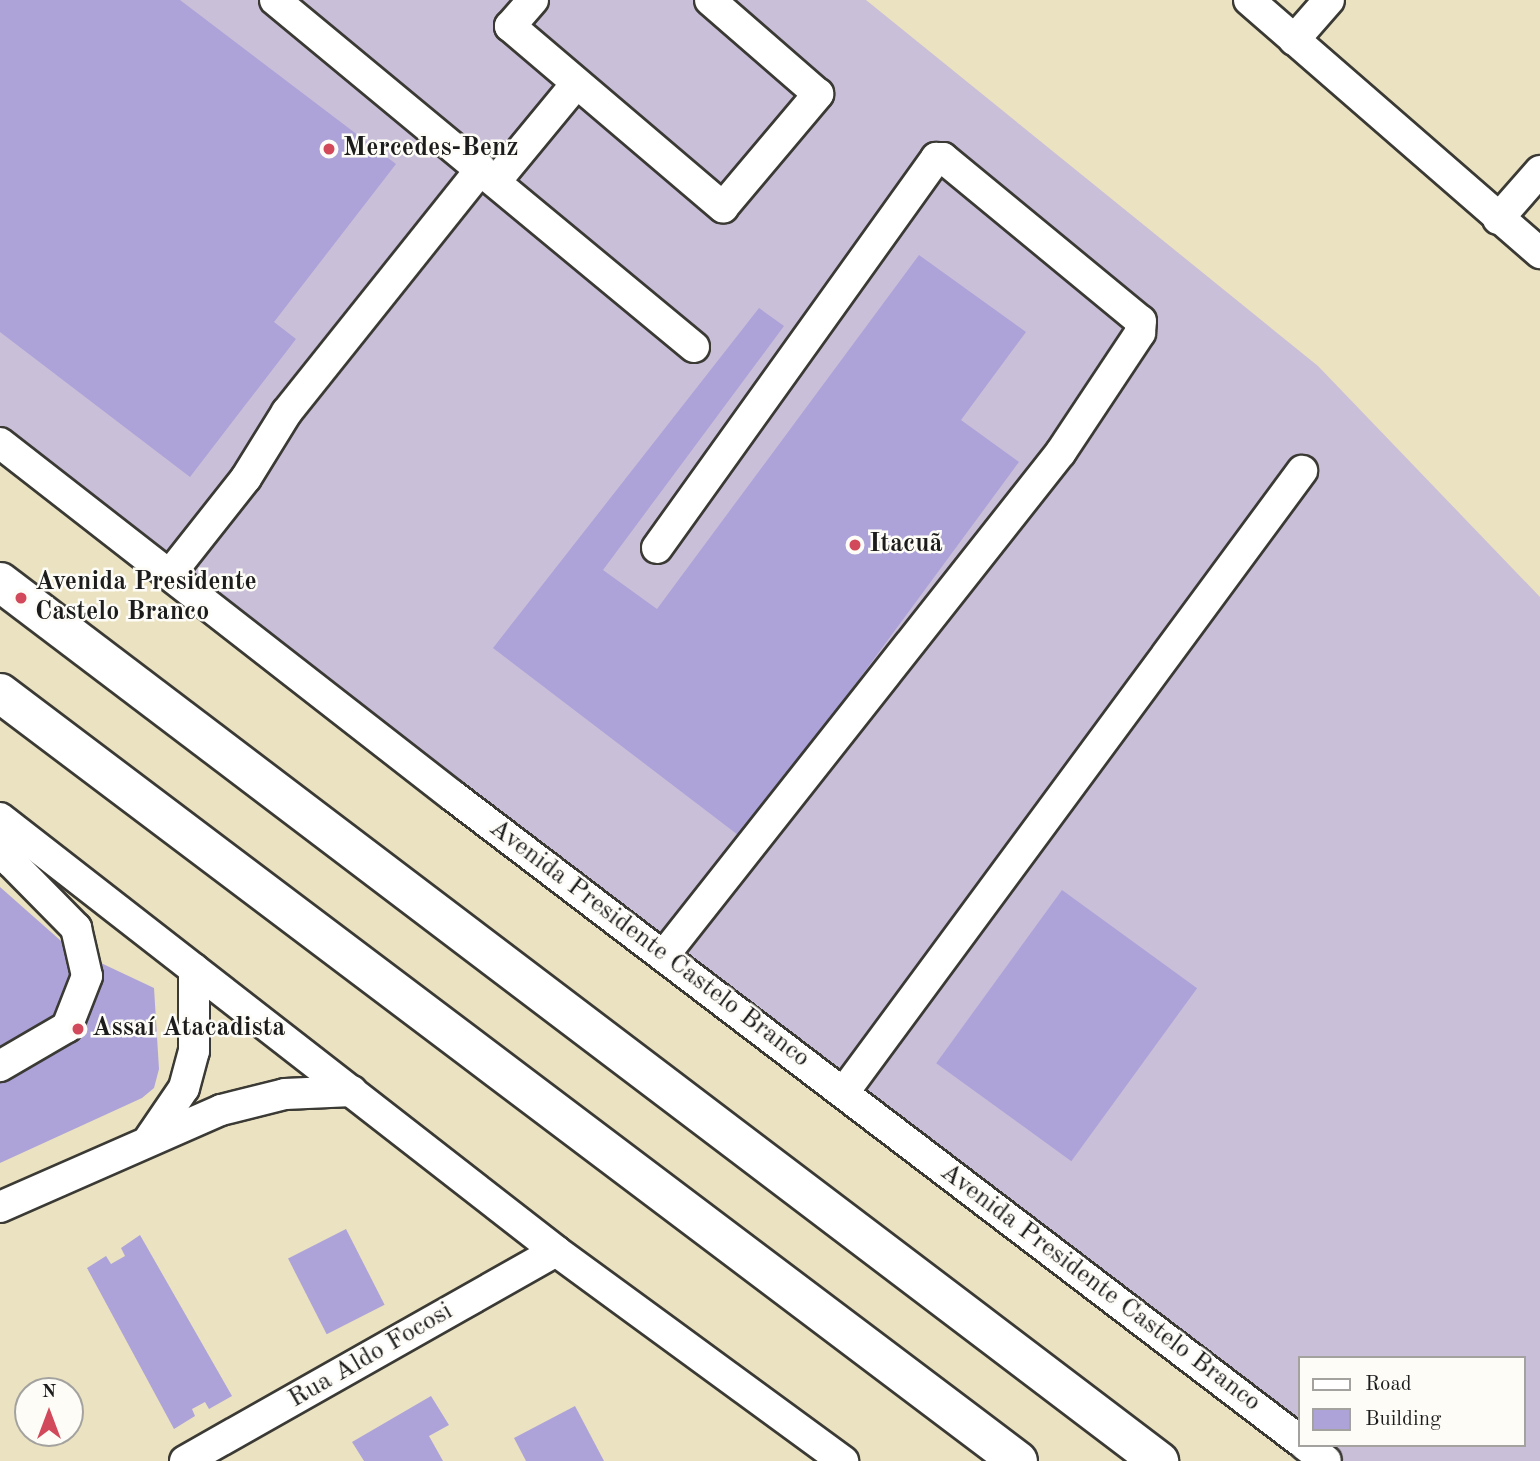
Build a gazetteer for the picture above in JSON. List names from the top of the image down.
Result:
{
  "streets": {
    "street": ["Avenida Presidente Castelo Branco", "Rua Aldo Focosi"]
  },
  "places": [
    "Mercedes-Benz",
    "Itacuã",
    "Avenida Presidente Castelo Branco",
    "Assaí Atacadista"
  ],
  "legend": ["Road", "Building"],
  "north": "top"
}
